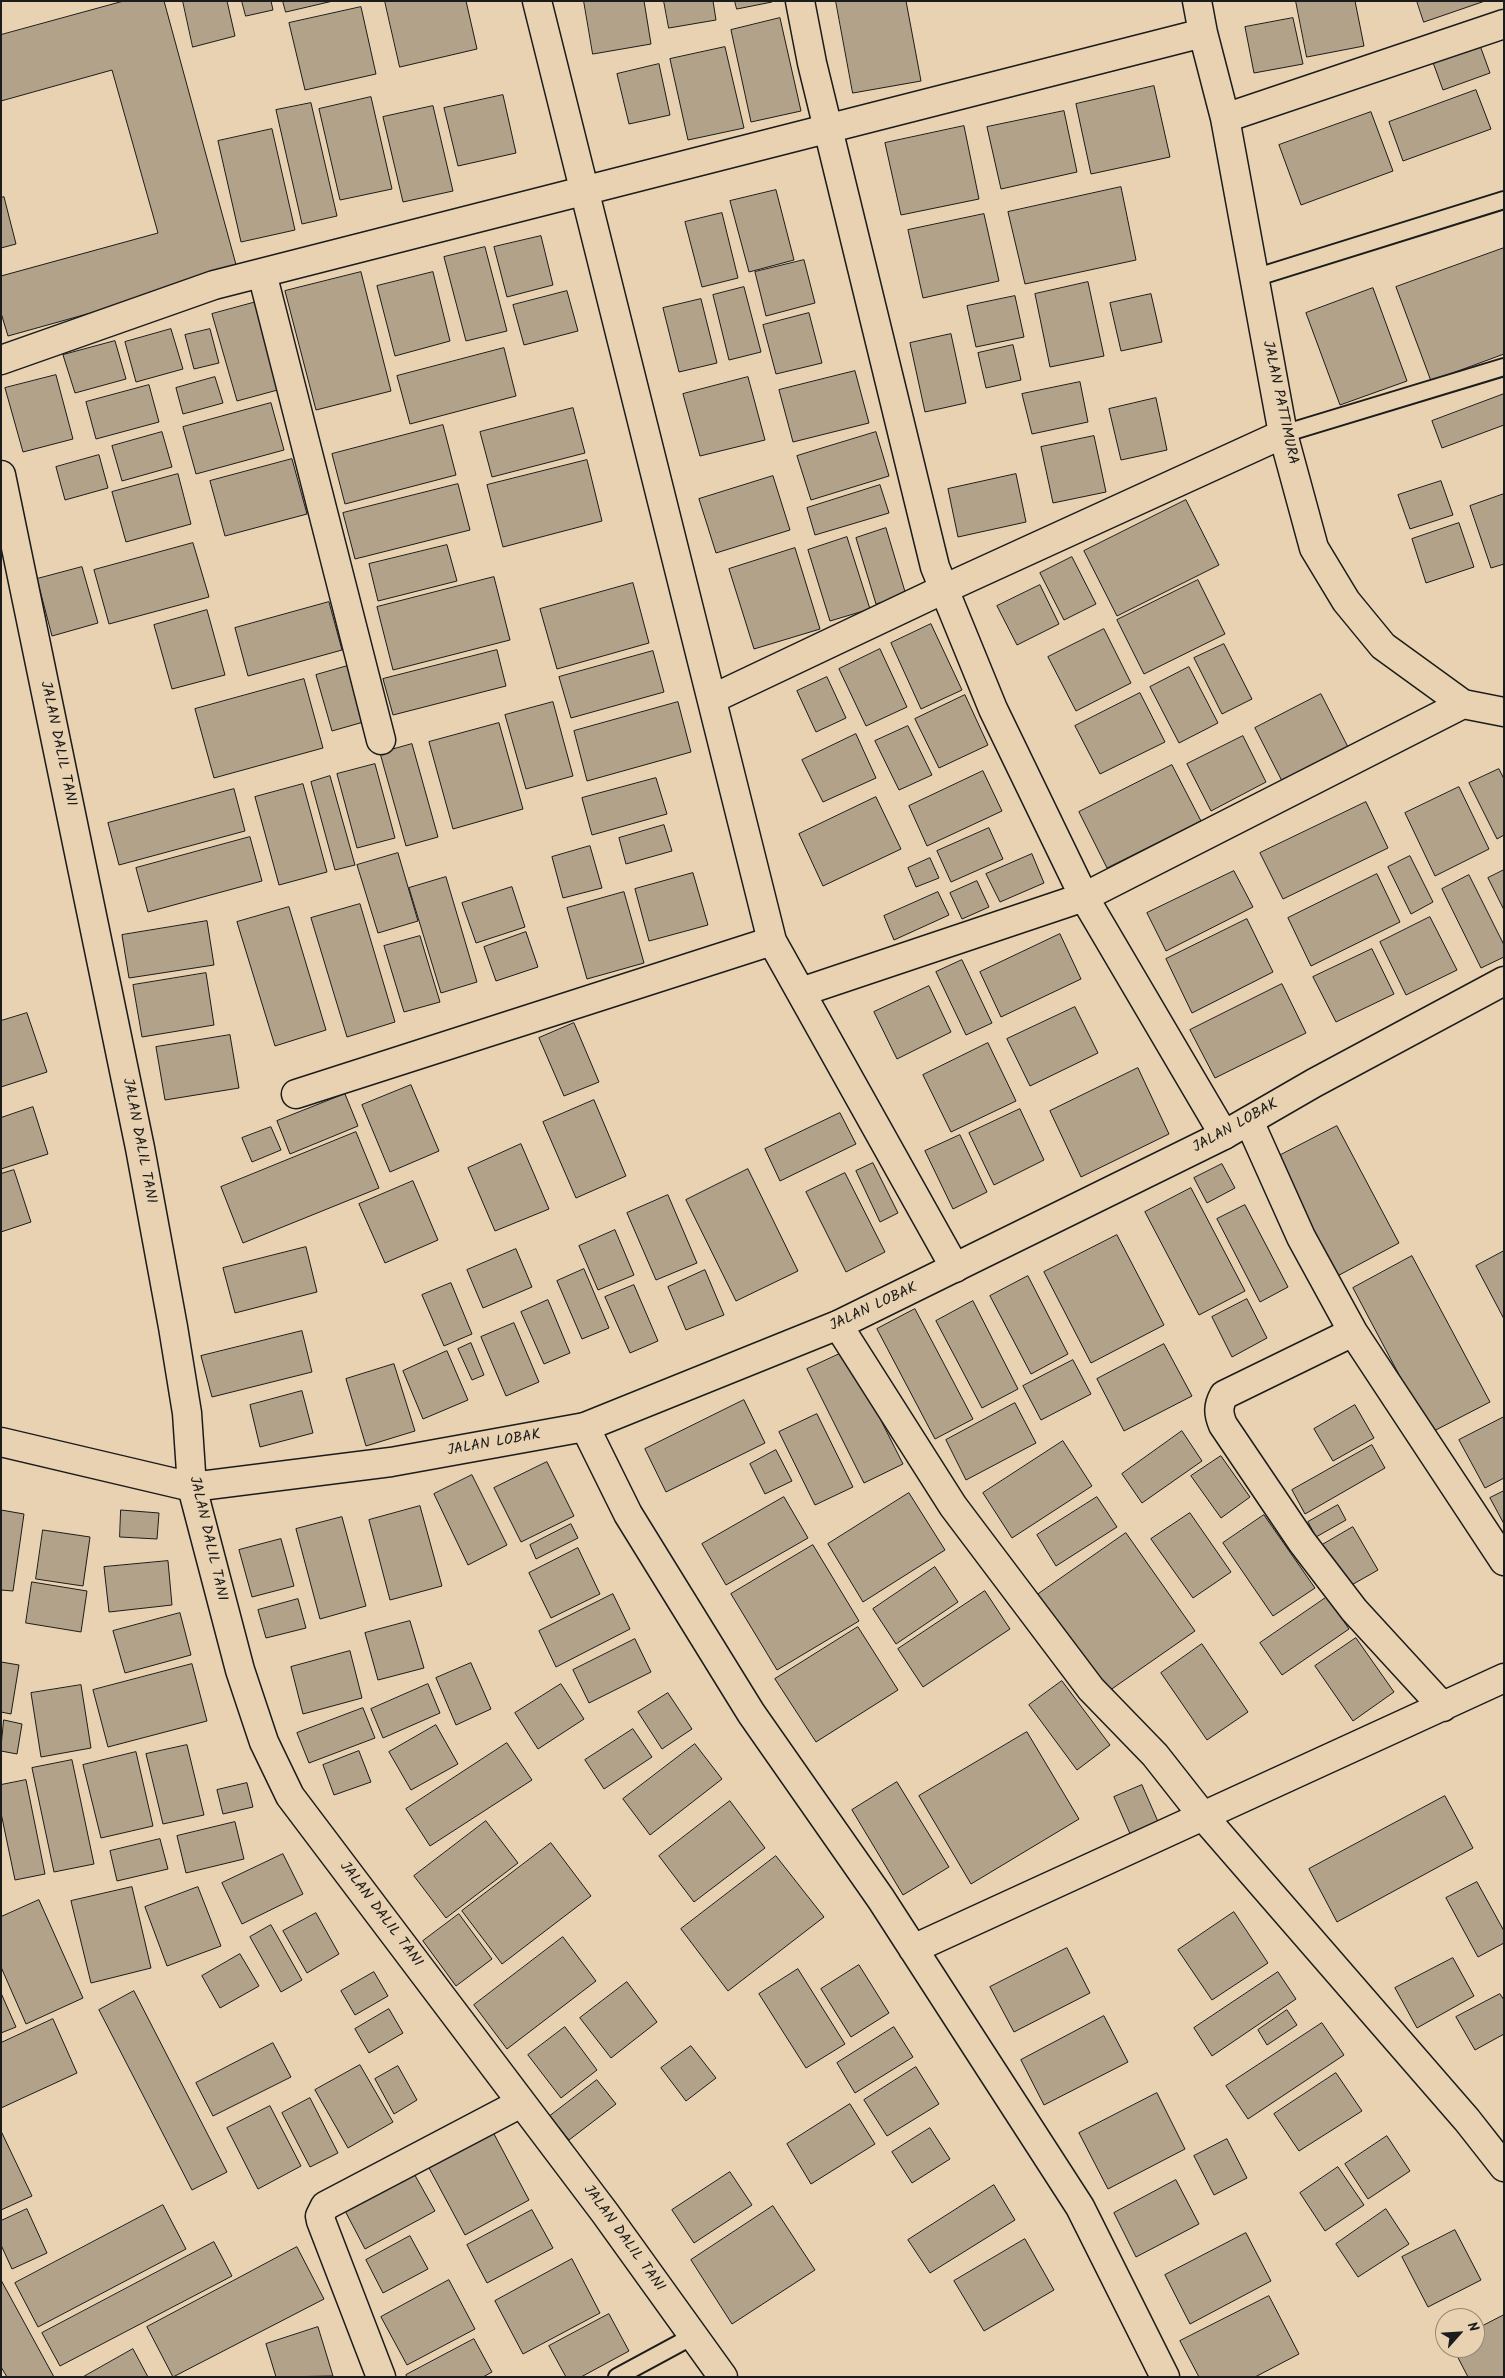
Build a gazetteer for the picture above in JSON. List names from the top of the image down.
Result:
{
  "streets": {
    "street": ["JALAN PATTIMURA", "JALAN DALIL TANI", "JALAN LOBAK"]
  },
  "crossings": [
    ["JALAN DALIL TANI", "JALAN LOBAK"]
  ],
  "north": "top right"
}
